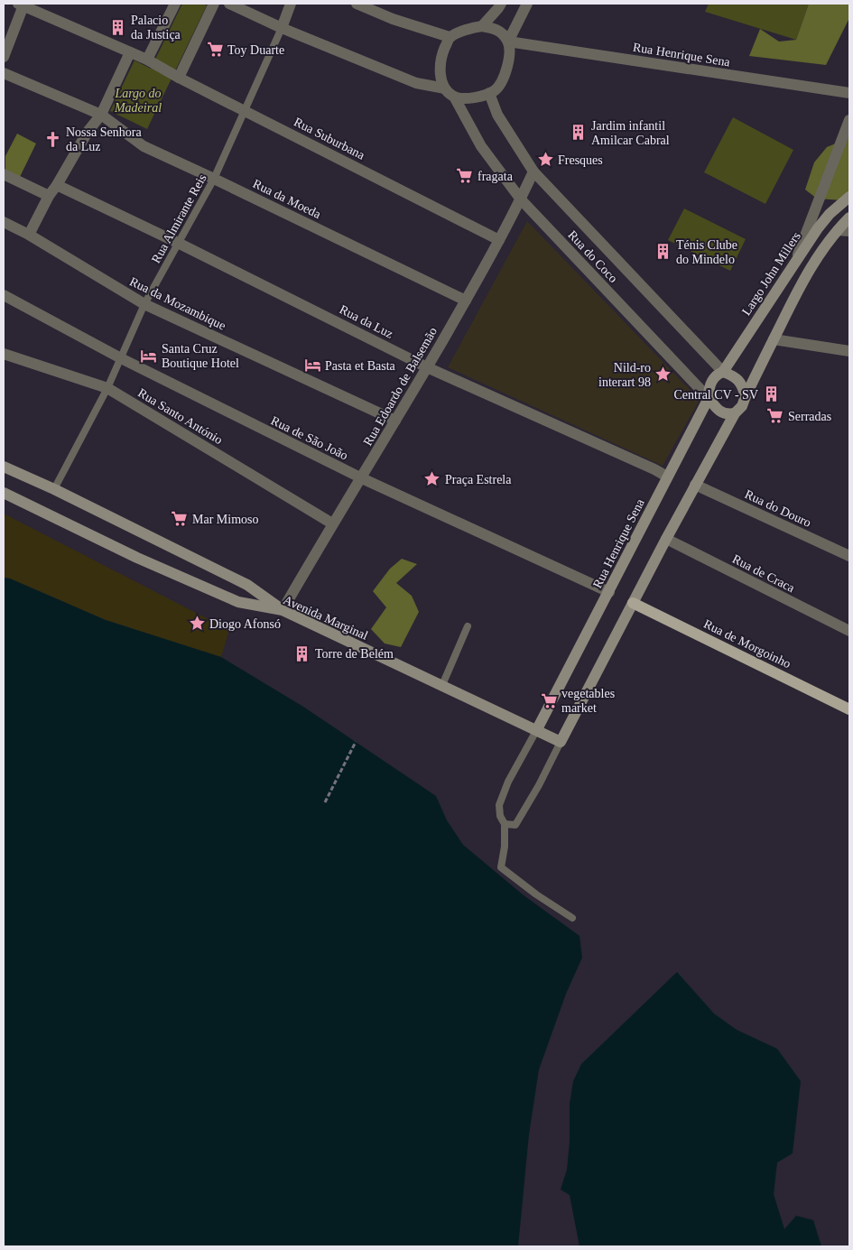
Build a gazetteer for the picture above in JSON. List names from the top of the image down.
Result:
{
  "streets": {
    "main road": [
      "Rua Henrique Sena",
      "Rua do Coco",
      "Largo John Millers",
      "Avenida Marginal",
      "Rua de Morgoinho"
    ],
    "street": [
      "Rua Suburbana",
      "Rua da Moeda",
      "Rua da Mozambique",
      "Rua da Luz",
      "Rua Edoardo de Balsemão",
      "Rua Santo António",
      "Rua de São João",
      "Rua do Douro",
      "Rua de Craca"
    ],
    "lane": ["Rua Almirante Reis"]
  },
  "crossings": [
    ["Rua Henrique Sena", "Rua do Coco"],
    ["Rua Henrique Sena", "Largo John Millers"],
    ["Rua Henrique Sena", "Rua da Luz"],
    ["Rua Henrique Sena", "Rua de São João"],
    ["Rua Henrique Sena", "Avenida Marginal"],
    ["Rua Suburbana", "Rua Almirante Reis"],
    ["Rua Suburbana", "Rua Edoardo de Balsemão"],
    ["Rua da Moeda", "Rua Almirante Reis"],
    ["Rua da Moeda", "Rua Edoardo de Balsemão"],
    ["Rua Almirante Reis", "Rua da Mozambique"],
    ["Rua Almirante Reis", "Rua da Luz"],
    ["Rua Almirante Reis", "Rua Santo António"],
    ["Rua Almirante Reis", "Rua de São João"],
    ["Rua do Coco", "Largo John Millers"],
    ["Rua do Coco", "Rua Edoardo de Balsemão"],
    ["Rua da Mozambique", "Rua Edoardo de Balsemão"],
    ["Rua da Luz", "Rua Edoardo de Balsemão"],
    ["Rua Edoardo de Balsemão", "Rua Santo António"],
    ["Rua Edoardo de Balsemão", "Rua de São João"],
    ["Rua Edoardo de Balsemão", "Avenida Marginal"]
  ],
  "parks": ["Largo do Madeiral"],
  "places": {
    "building": [
      "Palacio da Justiça",
      "Jardim infantil Amilcar Cabral",
      "Ténis Clube do Mindelo",
      "Central CV - SV",
      "Torre de Belém"
    ],
    "supermarket": [
      "Toy Duarte",
      "fragata",
      "Serradas",
      "Mar Mimoso",
      "vegetables market"
    ],
    "church": ["Nossa Senhora da Luz"],
    "place": [
      "Fresques",
      "Nild-ro interart 98",
      "Praça Estrela",
      "Diogo Afonsó"
    ],
    "hotel": ["Santa Cruz Boutique Hotel", "Pasta et Basta"]
  }
}
